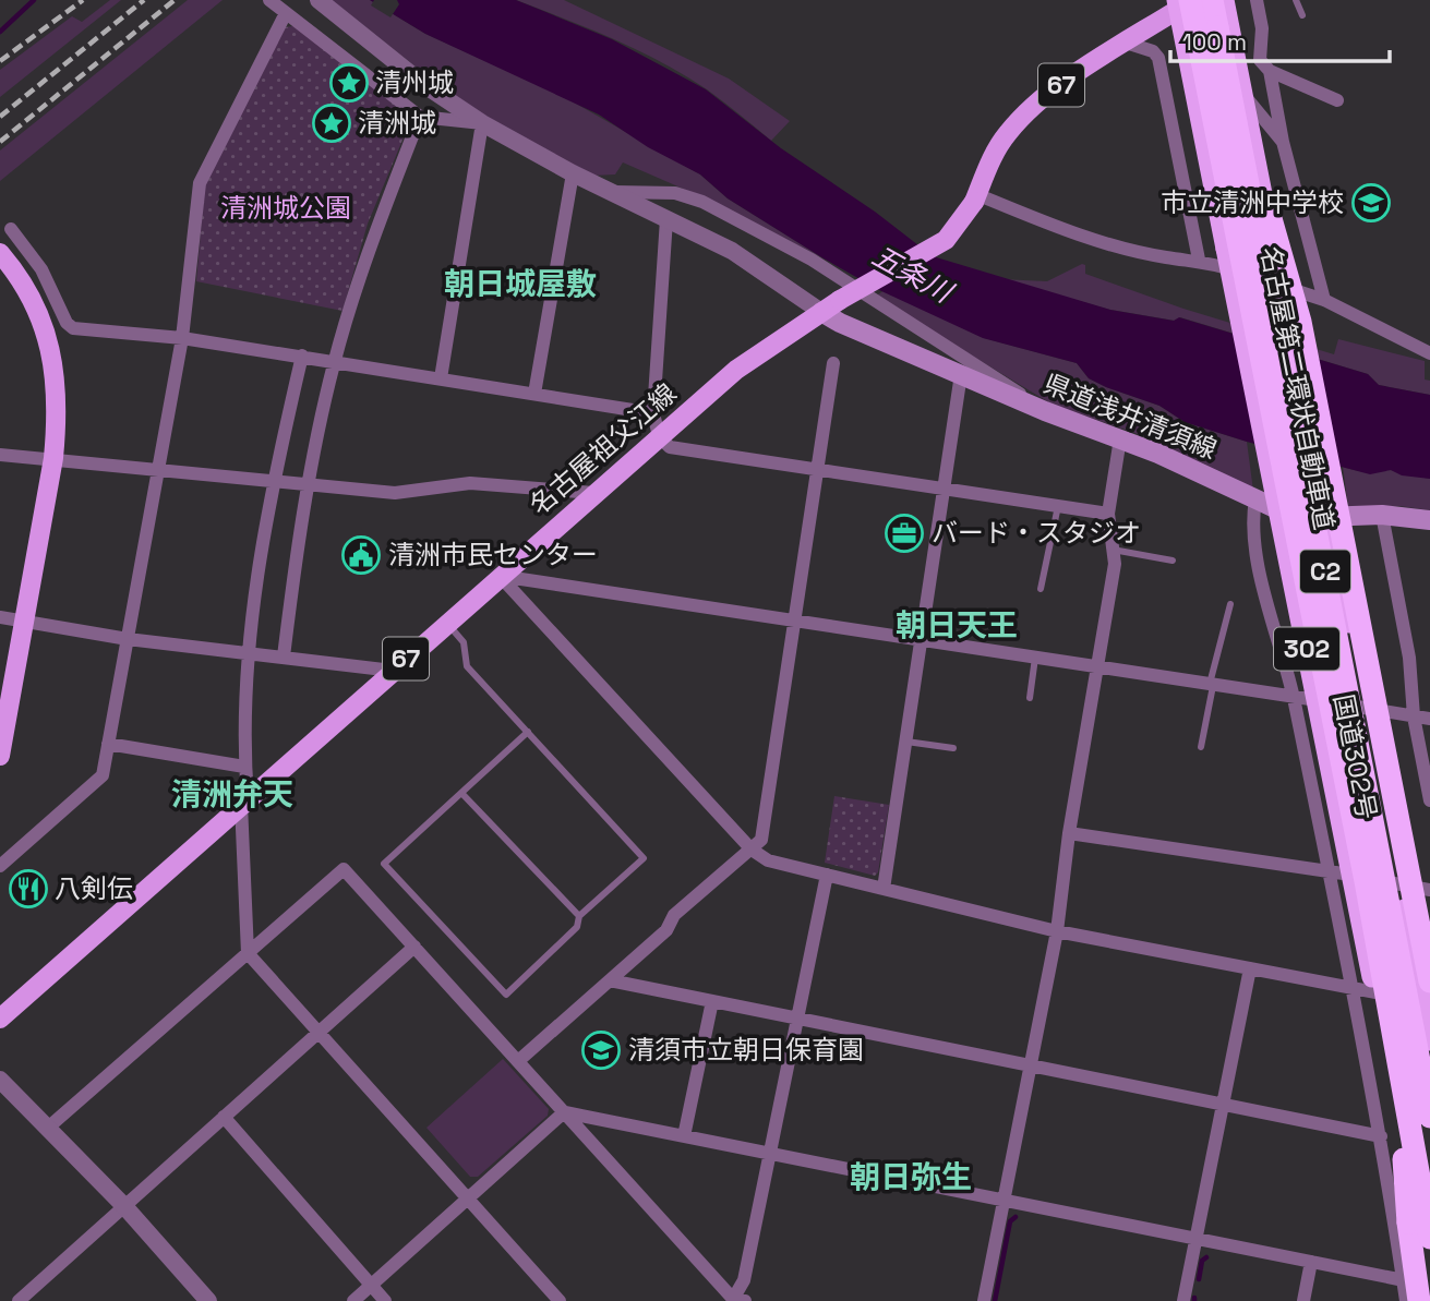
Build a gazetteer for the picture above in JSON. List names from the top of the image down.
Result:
{
  "streets": {
    "highway": [
      "名古屋第二環状自動車道",
      "C2",
      "302",
      "国道302号"
    ],
    "main road": ["67", "県道浅井清須線", "名古屋祖父江線"]
  },
  "crossings": [
    ["名古屋第二環状自動車道", "名古屋祖父江線"],
    ["名古屋第二環状自動車道", "国道302号"],
    ["県道浅井清須線", "名古屋祖父江線"],
    ["名古屋祖父江線", "国道302号"]
  ],
  "districts": [
    "朝日城屋敷",
    "朝日天王",
    "清洲弁天",
    "朝日弥生"
  ],
  "water": ["五条川"],
  "parks": ["清洲城公園"],
  "places": {
    "place": ["清州城", "清洲城"],
    "school or university": ["市立清洲中学校", "清須市立朝日保育園"],
    "office": ["バード・スタジオ"],
    "public building": ["清洲市民センター"],
    "restaurant": ["八剣伝"]
  },
  "scale_bar": "100 m"
}
